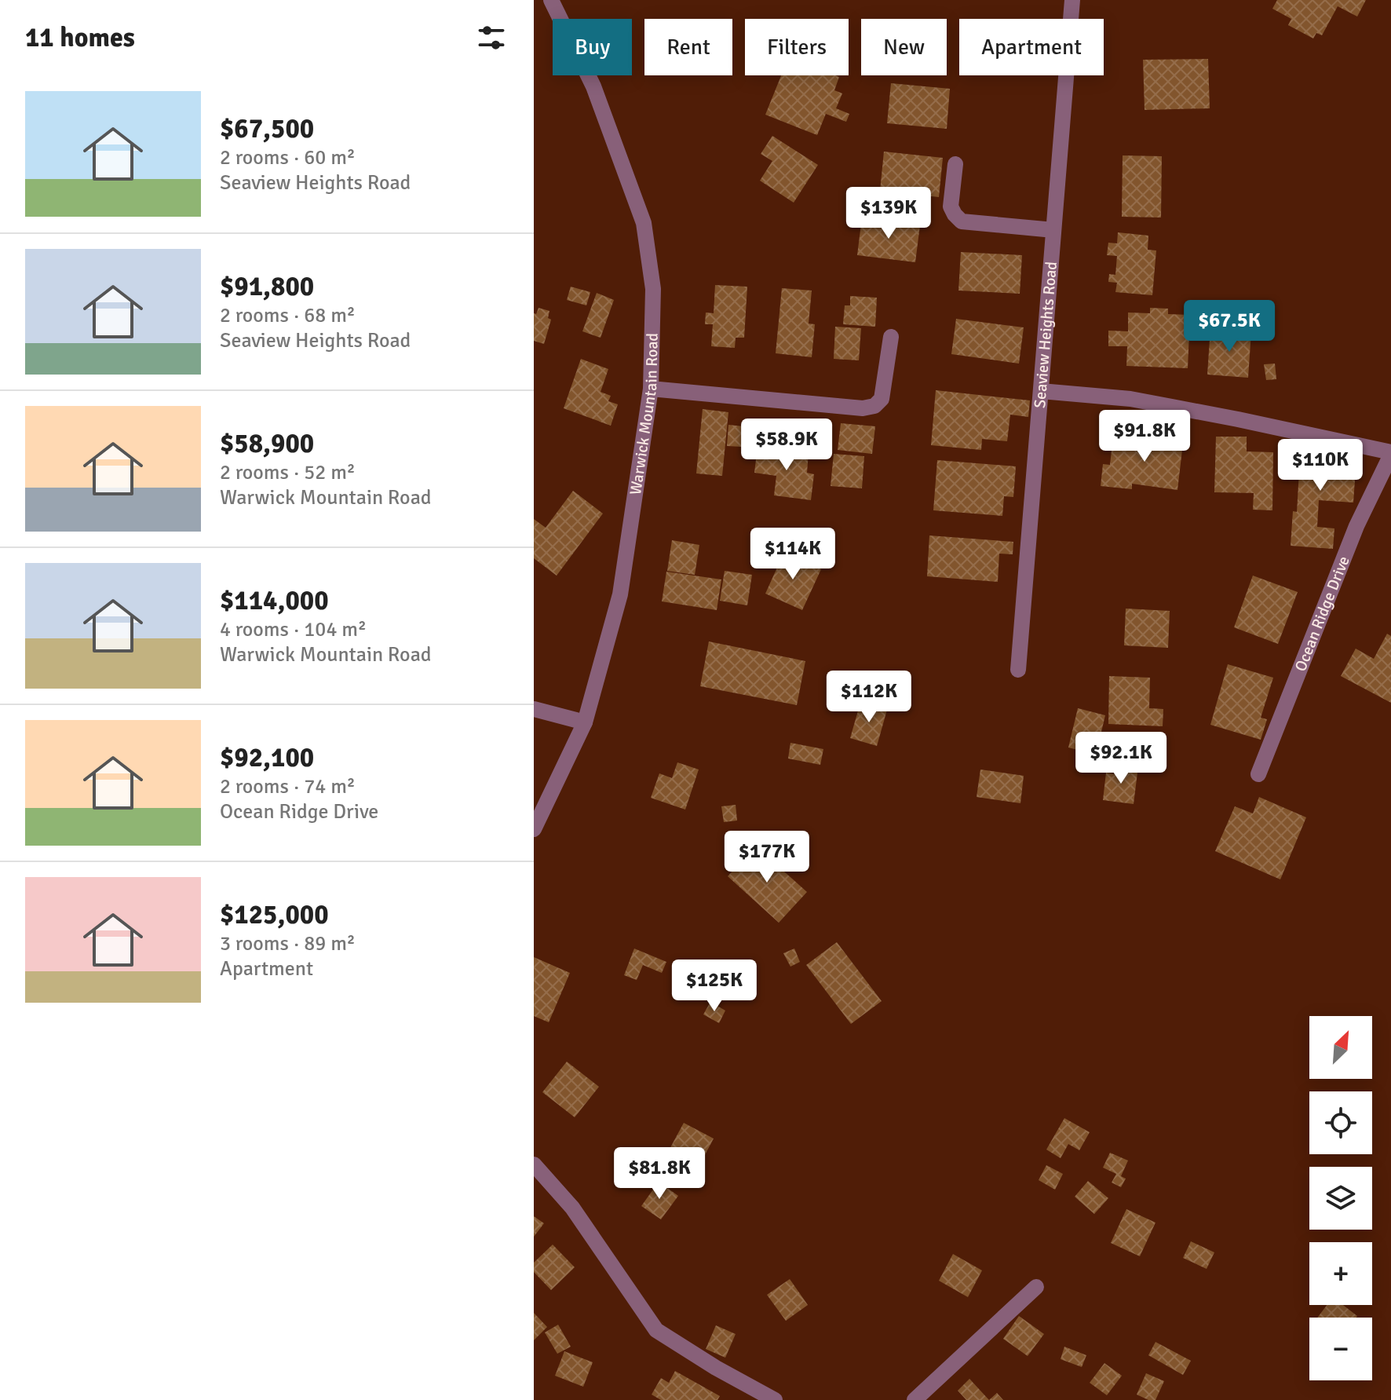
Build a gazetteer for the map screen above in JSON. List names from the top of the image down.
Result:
{
  "streets": {
    "street": ["Seaview Heights Road", "Warwick Mountain Road", "Ocean Ridge Drive"]
  },
  "north": "top right",
  "page": {
    "heading": "11 homes",
    "chip": [
      "Buy",
      "Rent",
      "Filters",
      "New",
      "Apartment"
    ],
    "list": [
      {
        "name": "$67,500",
        "note": "2 rooms · 60 m² · Seaview Heights Road"
      },
      {
        "name": "$91,800",
        "note": "2 rooms · 68 m² · Seaview Heights Road"
      },
      {
        "name": "$58,900",
        "note": "2 rooms · 52 m² · Warwick Mountain Road"
      },
      {
        "name": "$114,000",
        "note": "4 rooms · 104 m² · Warwick Mountain Road"
      },
      {
        "name": "$92,100",
        "note": "2 rooms · 74 m² · Ocean Ridge Drive"
      },
      {
        "name": "$125,000",
        "note": "3 rooms · 89 m² · Apartment"
      }
    ],
    "price": [
      "$139K",
      "$67.5K",
      "$91.8K",
      "$58.9K",
      "$110K",
      "$114K",
      "$112K",
      "$92.1K",
      "$177K",
      "$125K",
      "$81.8K"
    ],
    "map_buttons": ["+", "−"]
  }
}
